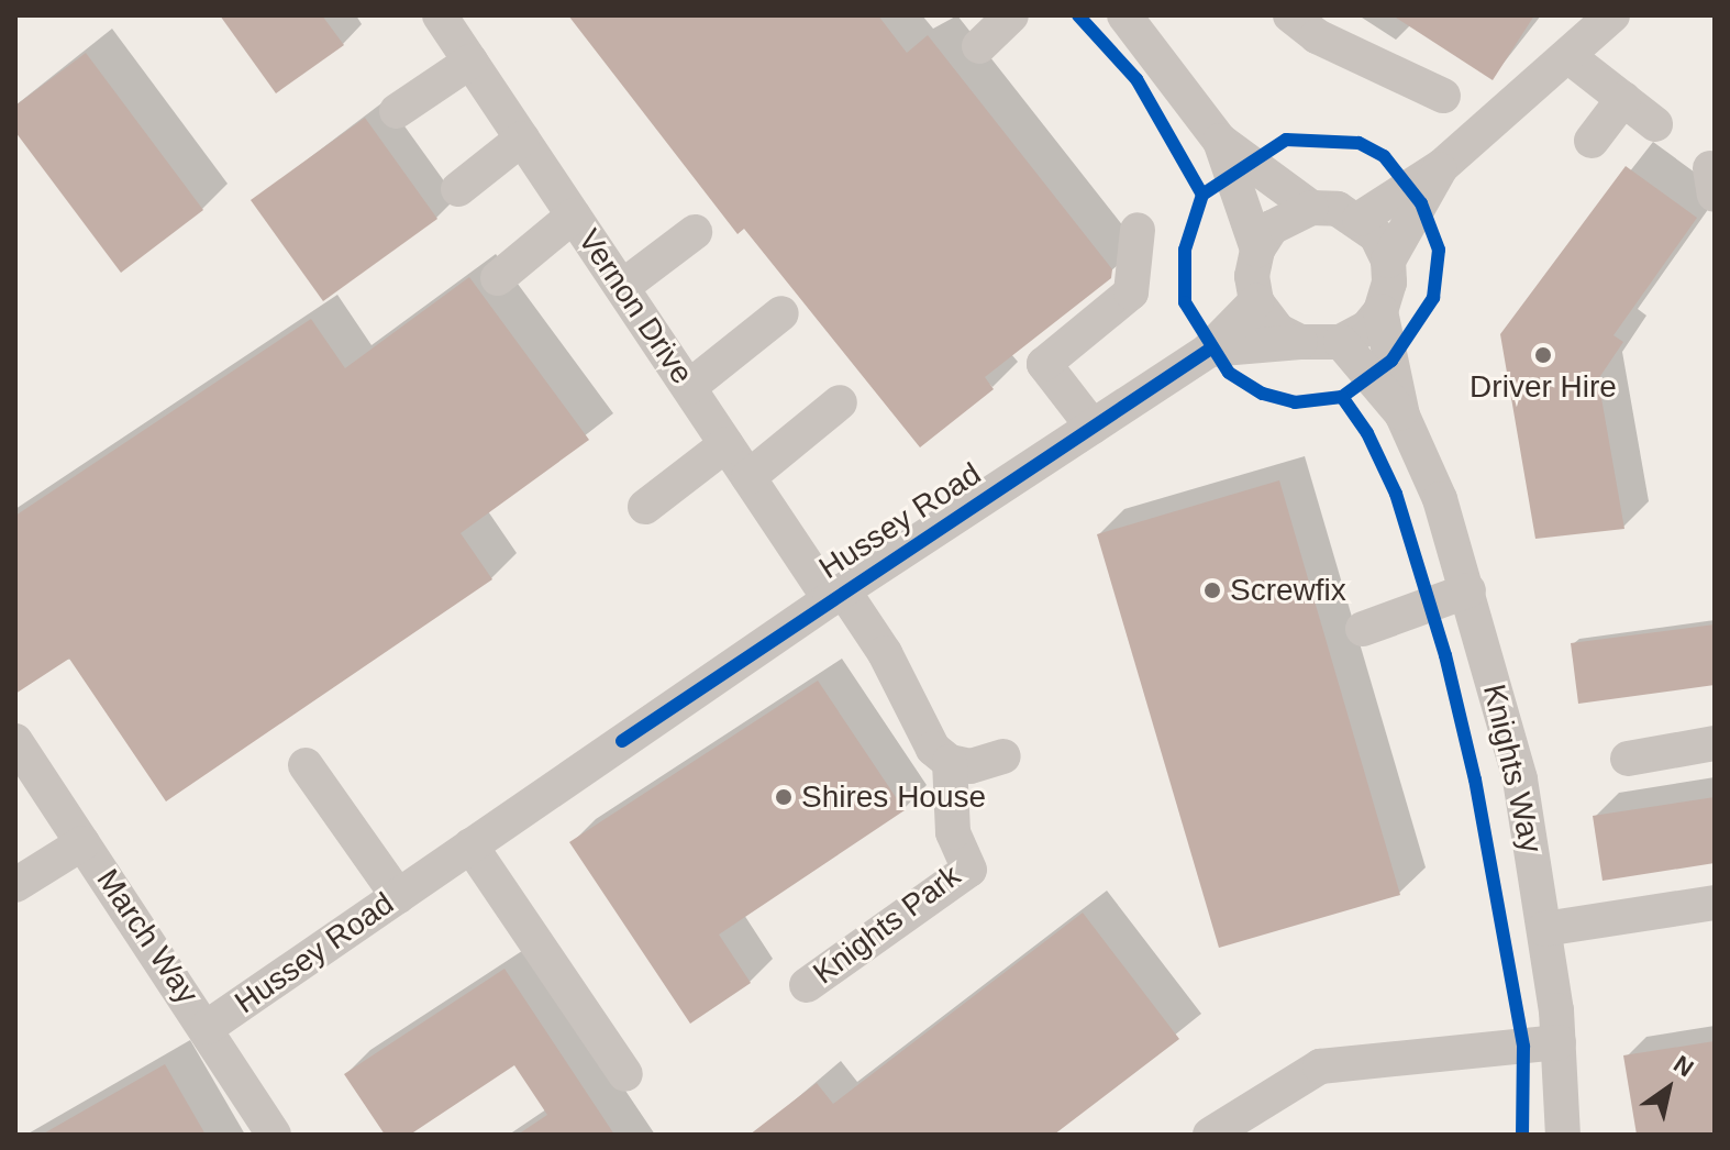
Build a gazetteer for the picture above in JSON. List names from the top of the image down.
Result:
{
  "streets": {
    "street": [
      "Vernon Drive",
      "Hussey Road",
      "Knights Way",
      "Knights Park",
      "March Way"
    ]
  },
  "crossings": [
    ["Vernon Drive", "Hussey Road"],
    ["Vernon Drive", "Knights Park"],
    ["Hussey Road", "Knights Way"],
    ["Hussey Road", "March Way"]
  ],
  "places": ["Driver Hire", "Screwfix", "Shires House"],
  "north": "top right"
}
